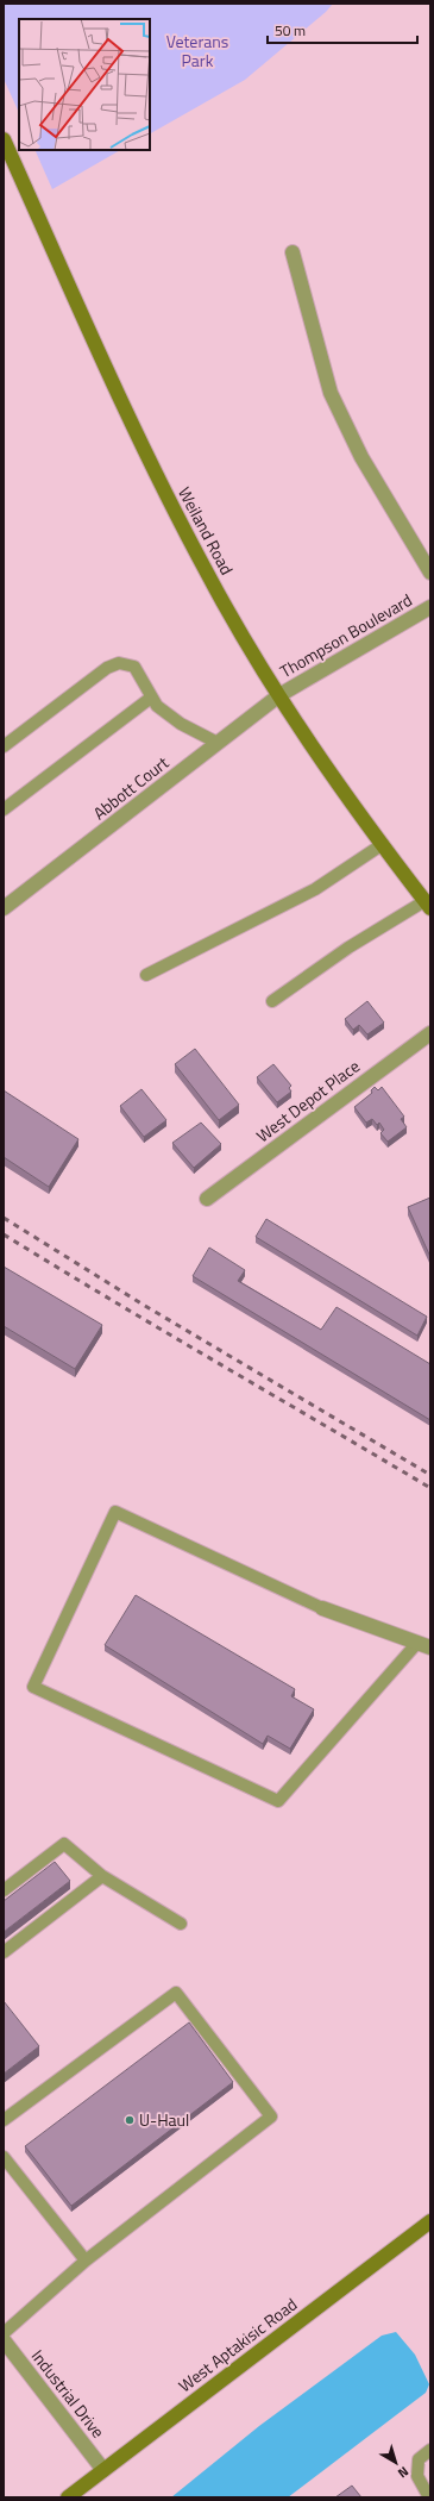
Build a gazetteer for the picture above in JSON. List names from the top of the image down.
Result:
{
  "streets": {
    "main road": ["Weiland Road", "West Aptakisic Road"],
    "street": [
      "Thompson Boulevard",
      "Abbott Court",
      "West Depot Place",
      "Industrial Drive"
    ]
  },
  "crossings": [
    ["Weiland Road", "Thompson Boulevard"],
    ["Weiland Road", "Abbott Court"],
    ["Thompson Boulevard", "Abbott Court"],
    ["West Aptakisic Road", "Industrial Drive"]
  ],
  "parks": ["Veterans Park"],
  "places": ["U-Haul"],
  "scale_bar": "50 m",
  "north": "bottom right"
}
